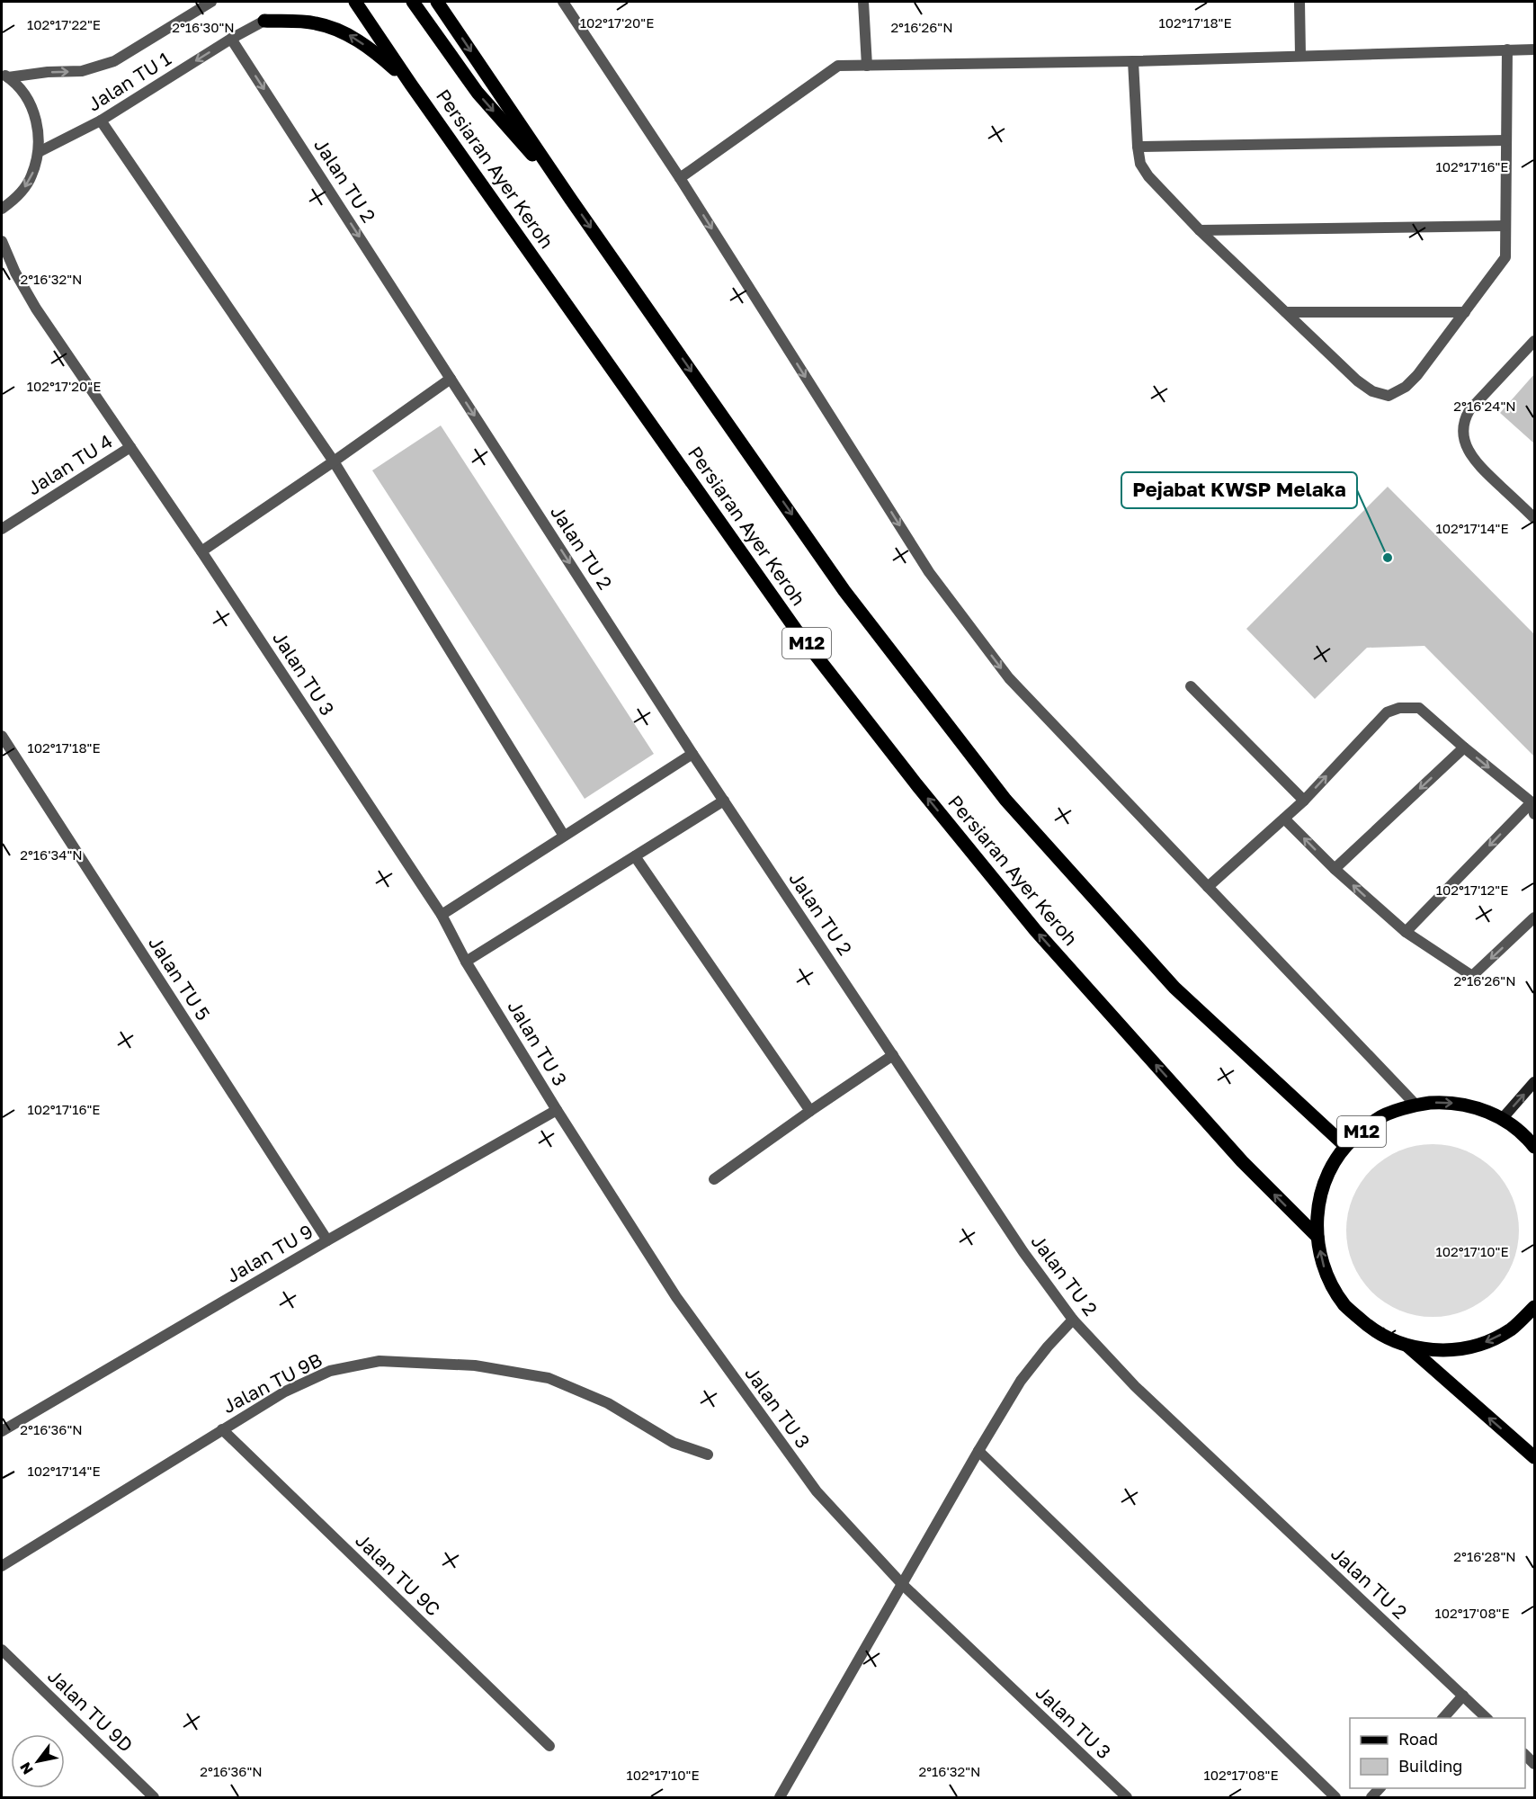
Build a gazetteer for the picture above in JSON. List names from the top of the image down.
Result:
{
  "streets": {
    "main road": ["Persiaran Ayer Keroh", "M12"],
    "street": [
      "Jalan TU 1",
      "Jalan TU 2",
      "Jalan TU 4",
      "Jalan TU 3",
      "Jalan TU 5",
      "Jalan TU 9",
      "Jalan TU 9B",
      "Jalan TU 9C",
      "Jalan TU 9D"
    ]
  },
  "crossings": [
    ["Jalan TU 1", "Jalan TU 2"],
    ["Persiaran Ayer Keroh", "M12"],
    ["Jalan TU 4", "Jalan TU 3"],
    ["Jalan TU 3", "Jalan TU 9"],
    ["Jalan TU 5", "Jalan TU 9"],
    ["Jalan TU 9B", "Jalan TU 9C"]
  ],
  "one_way": ["Jalan TU 2"],
  "places": ["Pejabat KWSP Melaka"],
  "legend": ["Road", "Building"],
  "north": "bottom left",
  "coordinates": [
    "102°17'18\"E",
    "102°17'20\"E",
    "102°17'22\"E",
    "2°16'30\"N",
    "2°16'26\"N",
    "102°17'16\"E",
    "2°16'32\"N",
    "2°16'24\"N",
    "102°17'14\"E",
    "2°16'34\"N",
    "102°17'12\"E",
    "102°17'10\"E",
    "2°16'36\"N",
    "2°16'28\"N",
    "102°17'08\"E"
  ]
}
